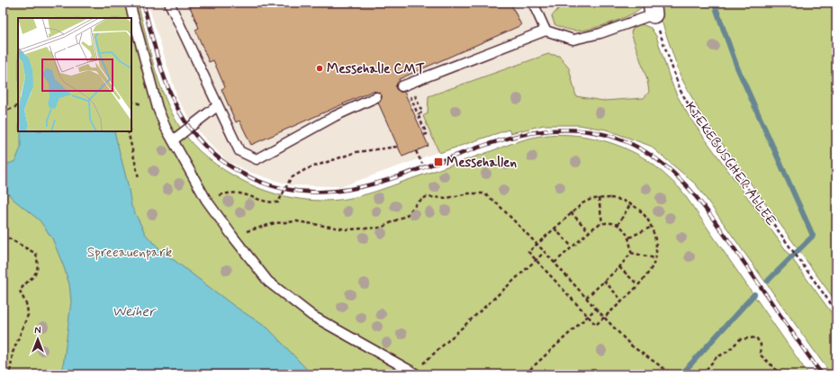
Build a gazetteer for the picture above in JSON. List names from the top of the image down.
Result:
{
  "streets": {
    "path": ["KIEKEBUSCHER ALLEE"]
  },
  "water": ["Weiher"],
  "parks": ["Spreeauenpark"],
  "places": {
    "other": ["Messehalle CMT"],
    "transit": ["Messehallen"]
  },
  "north": "top"
}
